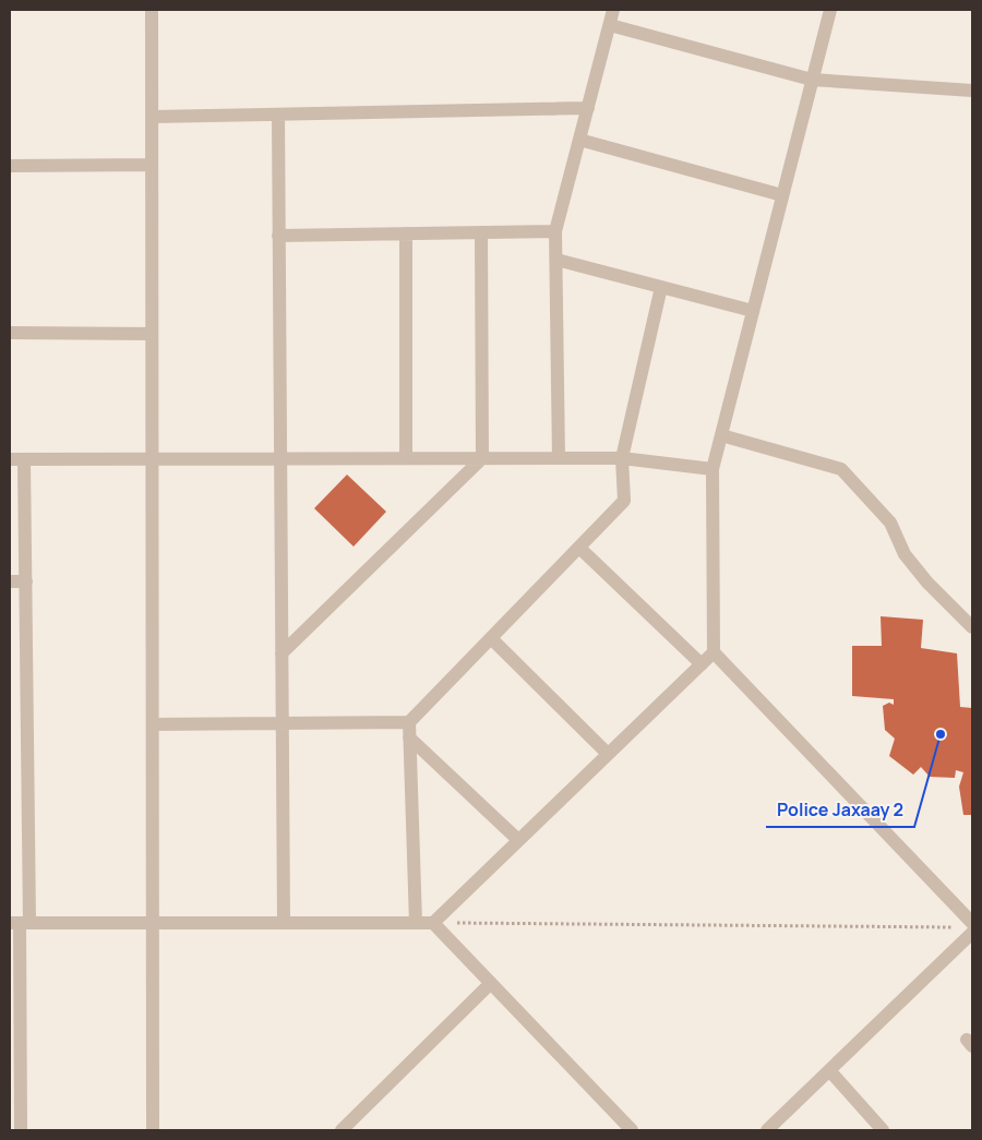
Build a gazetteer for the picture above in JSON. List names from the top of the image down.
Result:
{
  "places": ["Police Jaxaay 2"]
}
